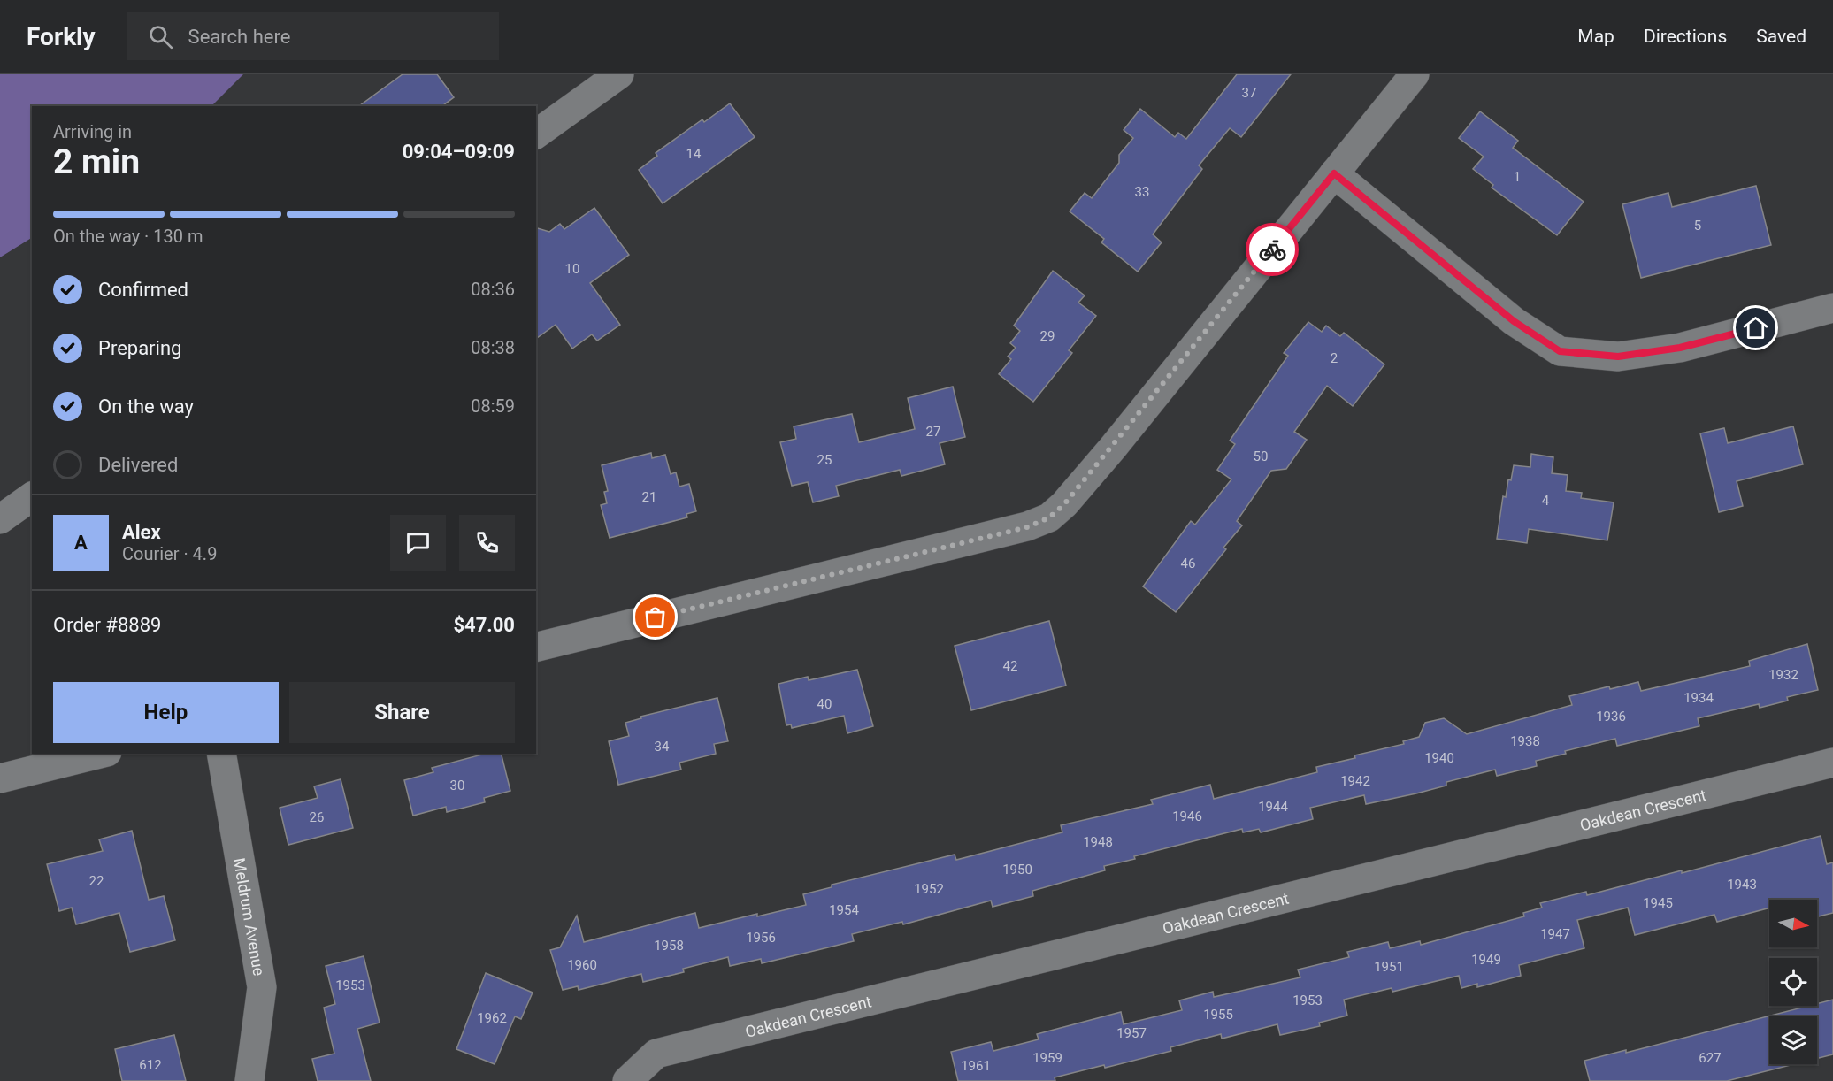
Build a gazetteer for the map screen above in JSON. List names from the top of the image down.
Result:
{
  "streets": {
    "street": ["Oakdean Crescent", "Meldrum Avenue"]
  },
  "house_numbers": [
    "37",
    "14",
    "1",
    "33",
    "5",
    "10",
    "29",
    "2",
    "27",
    "50",
    "25",
    "21",
    "4",
    "46",
    "42",
    "1932",
    "1934",
    "40",
    "1936",
    "1938",
    "34",
    "1940",
    "1942",
    "30",
    "1944",
    "1946",
    "26",
    "1948",
    "1950",
    "22",
    "1943",
    "1952",
    "1945",
    "1954",
    "1947",
    "1956",
    "1958",
    "1949",
    "1960",
    "1951",
    "1953",
    "1953",
    "1955",
    "1962",
    "1957",
    "1959",
    "627",
    "612",
    "1961"
  ],
  "north": "right",
  "page": {
    "header": "Forkly",
    "search": "Search here",
    "nav": ["Map", "Directions", "Saved"],
    "heading": ["2 min", "Arriving in", "09:04–09:09"],
    "panel": [
      "Alex",
      "Courier · 4.9",
      "Order #8889",
      "$47.00"
    ],
    "bar": "On the way · 130 m",
    "list": [
      ["Confirmed", "08:36"],
      ["Preparing", "08:38"],
      ["On the way", "08:59"],
      "Delivered"
    ],
    "round": "A",
    "buttons": ["Help", "Share"]
  }
}
